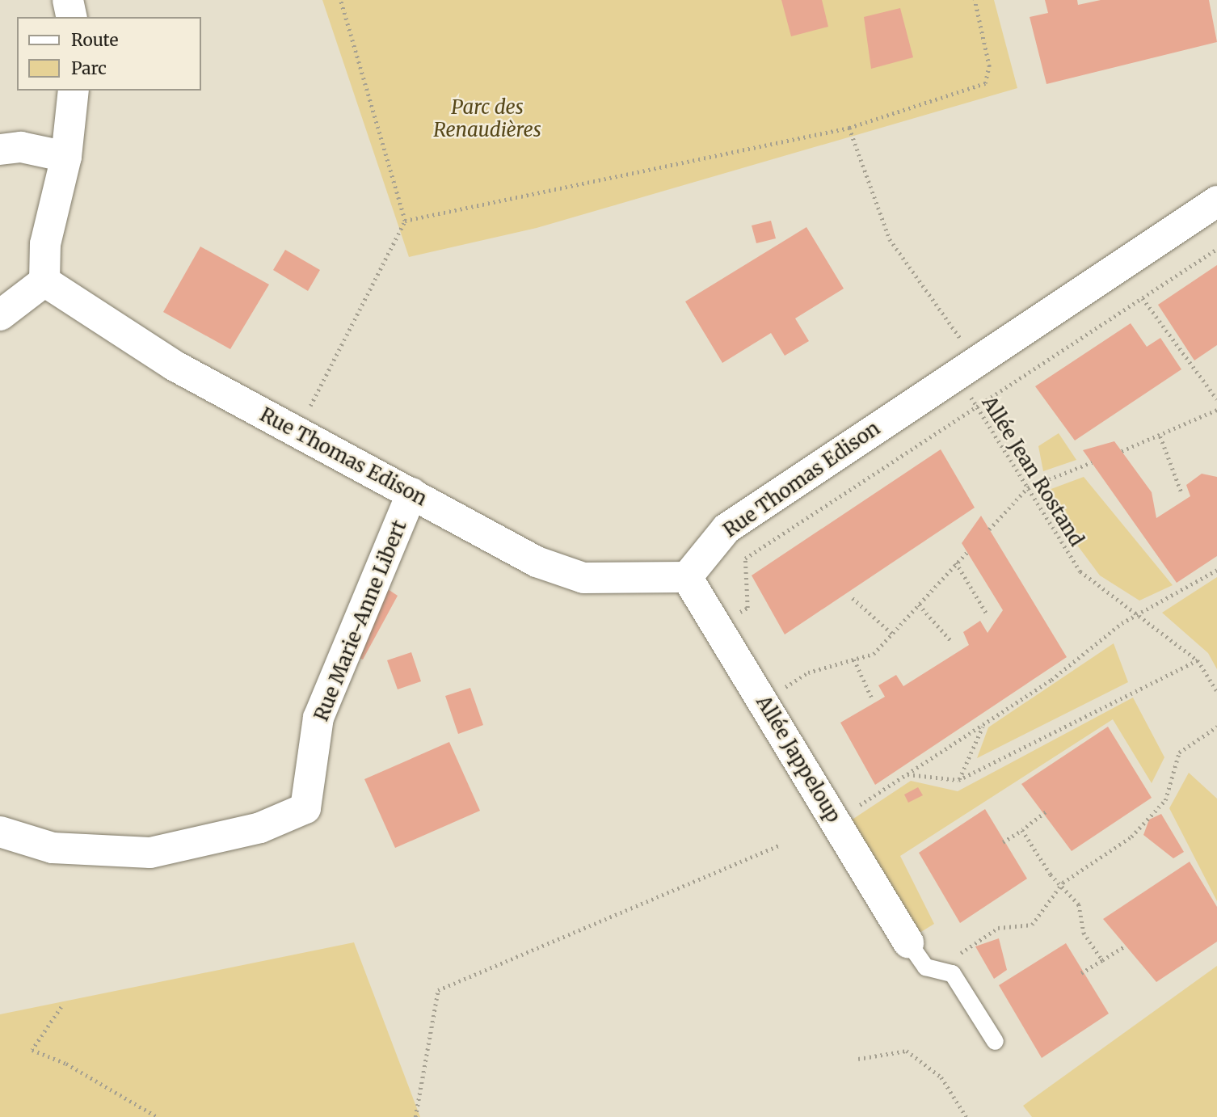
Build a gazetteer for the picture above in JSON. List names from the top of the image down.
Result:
{
  "streets": {
    "street": ["Rue Thomas Edison", "Rue Marie-Anne Libert", "Allée Jappeloup"],
    "path": ["Allée Jean Rostand"]
  },
  "crossings": [
    ["Rue Thomas Edison", "Allée Jean Rostand"],
    ["Rue Thomas Edison", "Rue Marie-Anne Libert"],
    ["Rue Thomas Edison", "Allée Jappeloup"]
  ],
  "parks": ["Parc des Renaudières"],
  "legend": ["Route", "Parc"]
}
